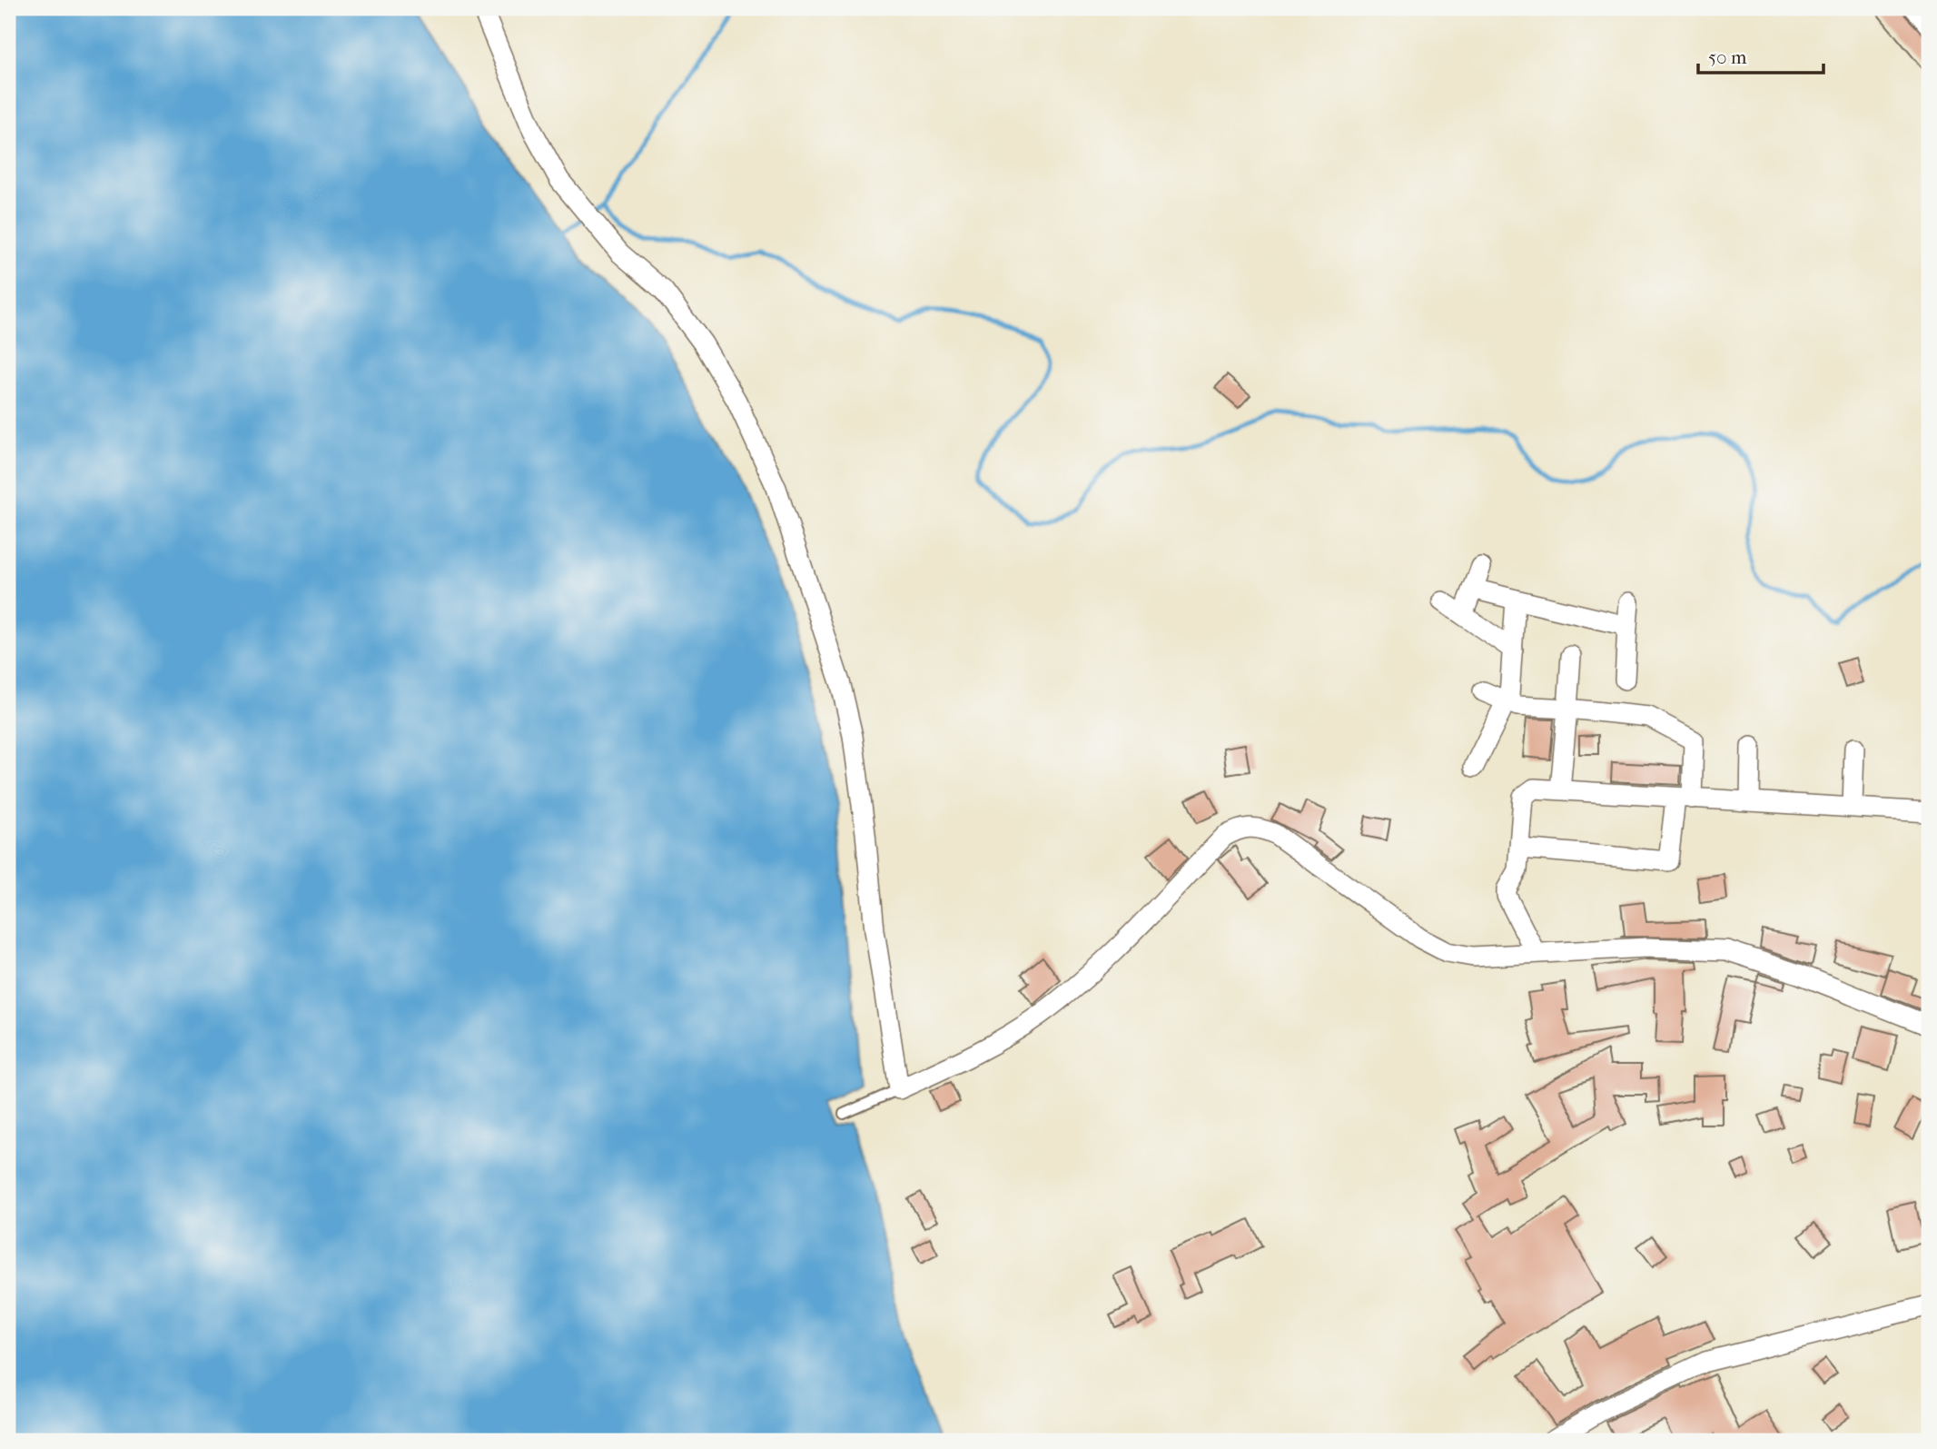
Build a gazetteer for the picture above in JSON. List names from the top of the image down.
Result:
{
  "scale_bar": "50 m"
}
